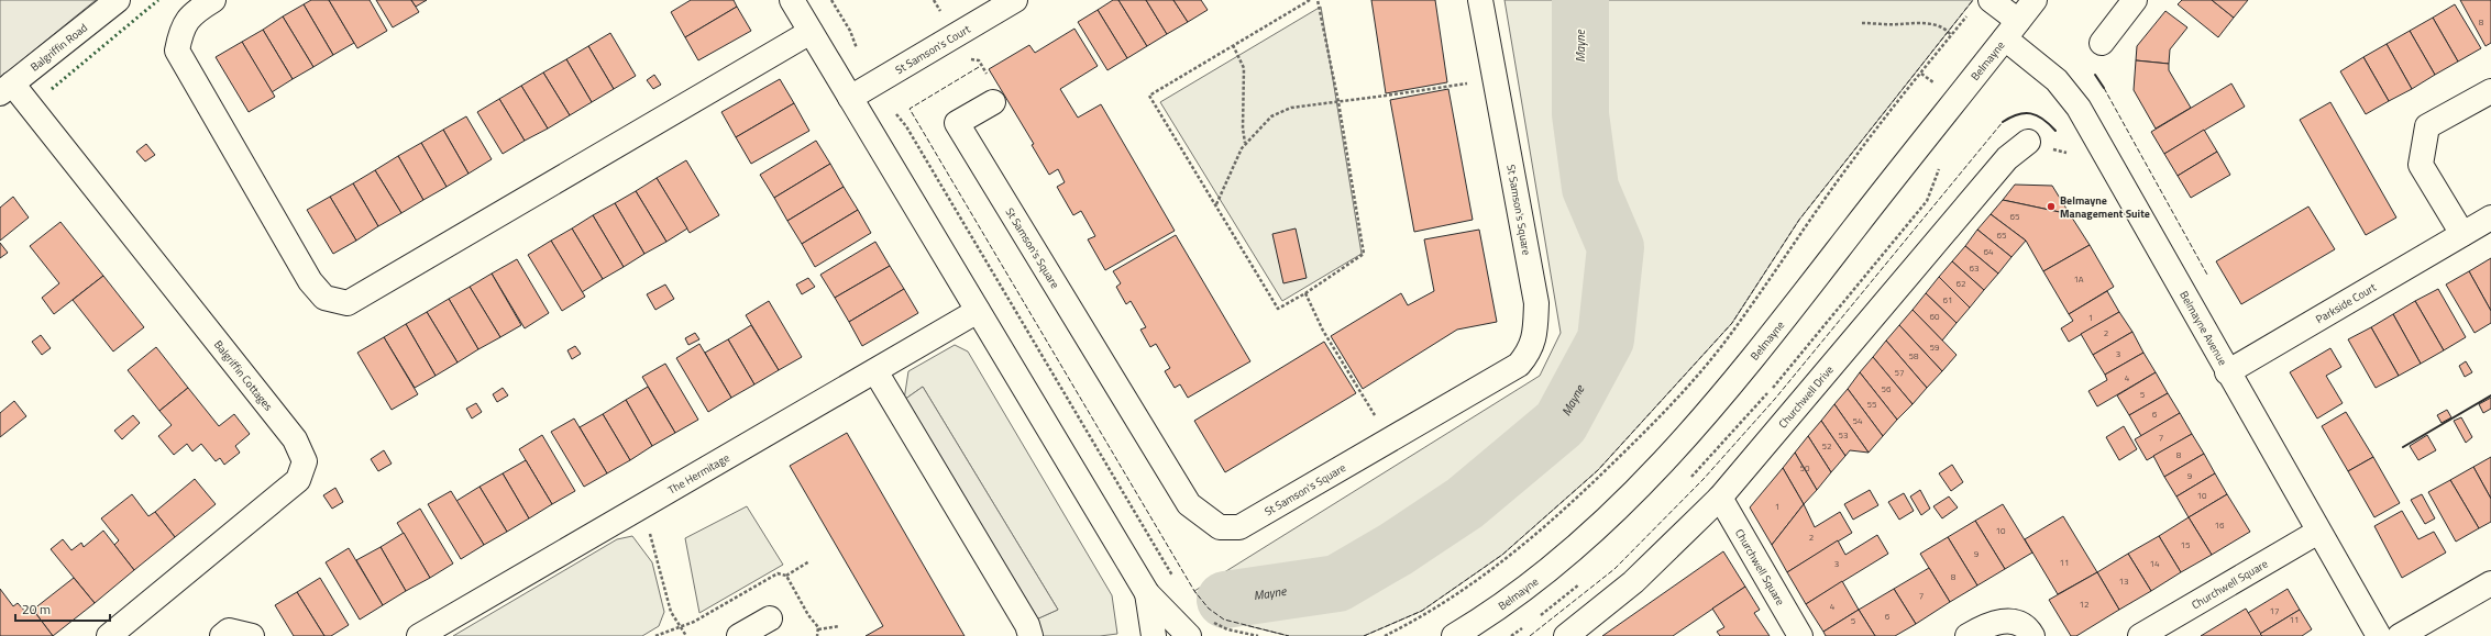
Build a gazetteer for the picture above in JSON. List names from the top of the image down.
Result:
{
  "streets": {
    "street": [
      "Balgriffin Road",
      "St Samson's Court",
      "Belmayne",
      "St Samson's Square",
      "Parkside Court",
      "Belmayne Avenue",
      "Balgriffin Cottages",
      "Churchwell Drive",
      "The Hermitage",
      "Churchwell Square"
    ]
  },
  "crossings": [
    ["Balgriffin Road", "Balgriffin Cottages"],
    ["Belmayne", "Belmayne Avenue"],
    ["Parkside Court", "Belmayne Avenue"],
    ["Belmayne Avenue", "Churchwell Square"],
    ["Churchwell Drive", "Churchwell Square"]
  ],
  "water": ["Mayne"],
  "places": ["Belmayne Management Suite"],
  "house_numbers": [
    "8",
    "65",
    "65",
    "64",
    "63",
    "1A",
    "62",
    "61",
    "60",
    "1",
    "2",
    "59",
    "3",
    "58",
    "57",
    "4",
    "56",
    "5",
    "55",
    "6",
    "54",
    "53",
    "7",
    "52",
    "8",
    "50",
    "9",
    "10",
    "1",
    "16",
    "10",
    "2",
    "15",
    "9",
    "11",
    "3",
    "14",
    "8",
    "13",
    "7",
    "12",
    "4",
    "17",
    "6",
    "11",
    "5"
  ],
  "scale_bar": "20 m"
}
